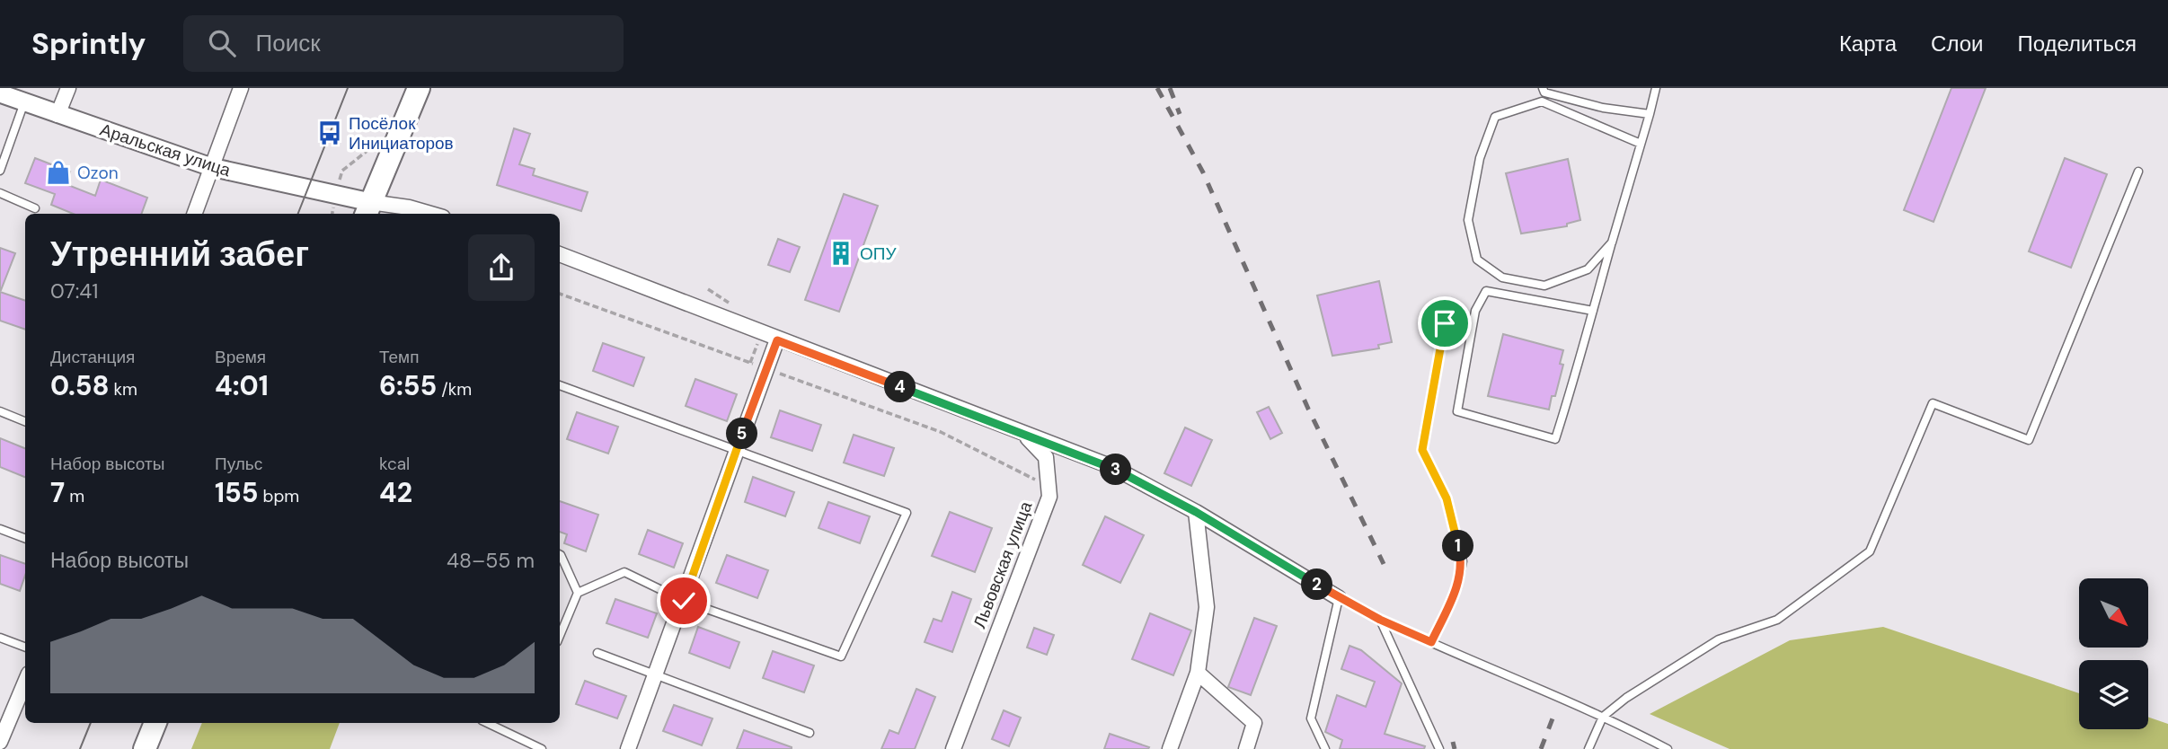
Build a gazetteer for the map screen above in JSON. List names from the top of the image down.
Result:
{
  "streets": {
    "street": ["Аральская улица", "Львовская улица"]
  },
  "places": {
    "bus stop": ["Посёлок Инициаторов"],
    "shop": ["Ozon"],
    "building": ["ОПУ"]
  },
  "north": "bottom right",
  "page": {
    "header": "Sprintly",
    "search": "Поиск",
    "nav": ["Карта", "Слои", "Поделиться"],
    "heading": ["Утренний забег", "07:41"],
    "stats": [
      ["Дистанция", "0.58 km"],
      ["Время", "4:01"],
      ["Темп", "6:55 /km"],
      ["Набор высоты", "7 m"],
      ["Пульс", "155 bpm"],
      ["kcal", "42"]
    ],
    "pins": [
      "4",
      "5",
      "3",
      "1",
      "2"
    ],
    "chart": ["Набор высоты", "48–55 m"]
  }
}
